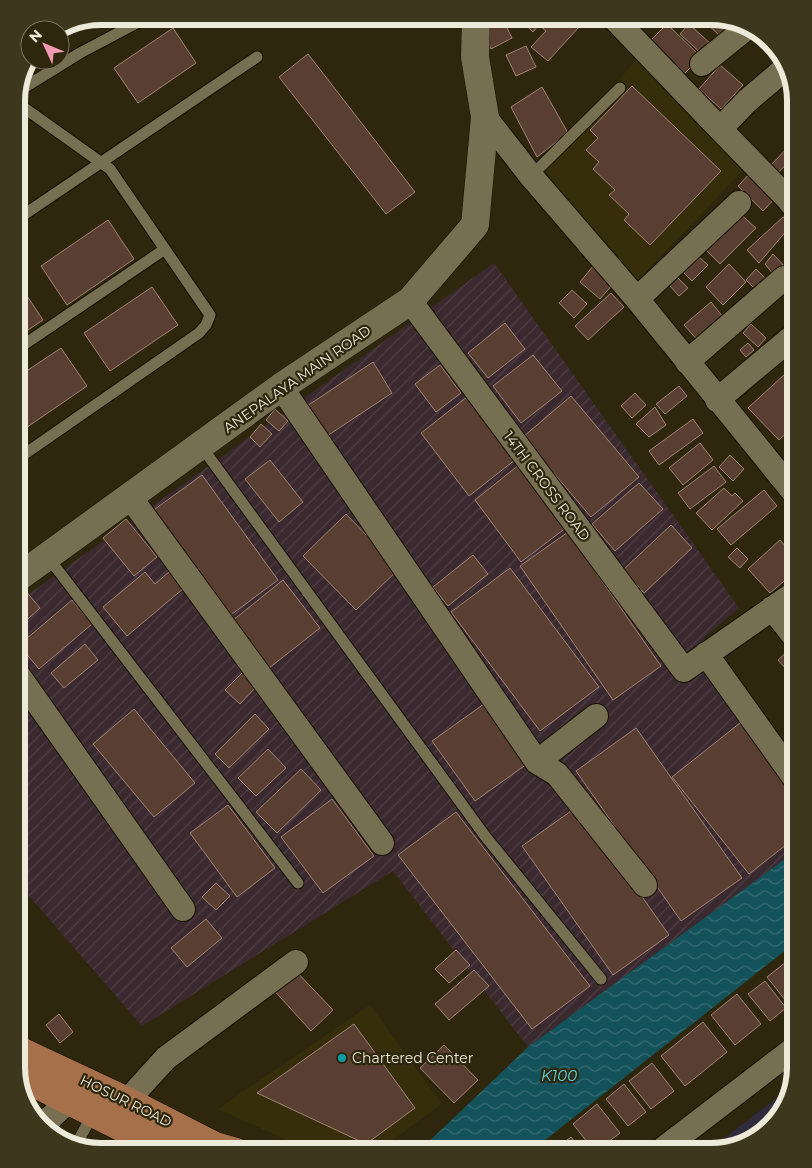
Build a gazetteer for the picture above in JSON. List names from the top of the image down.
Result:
{
  "streets": {
    "main road": ["HOSUR ROAD"],
    "street": ["ANEPALAYA MAIN ROAD", "14TH CROSS ROAD"]
  },
  "crossings": [
    ["ANEPALAYA MAIN ROAD", "14TH CROSS ROAD"]
  ],
  "water": ["K100"],
  "places": ["Chartered Center"],
  "north": "top left"
}
